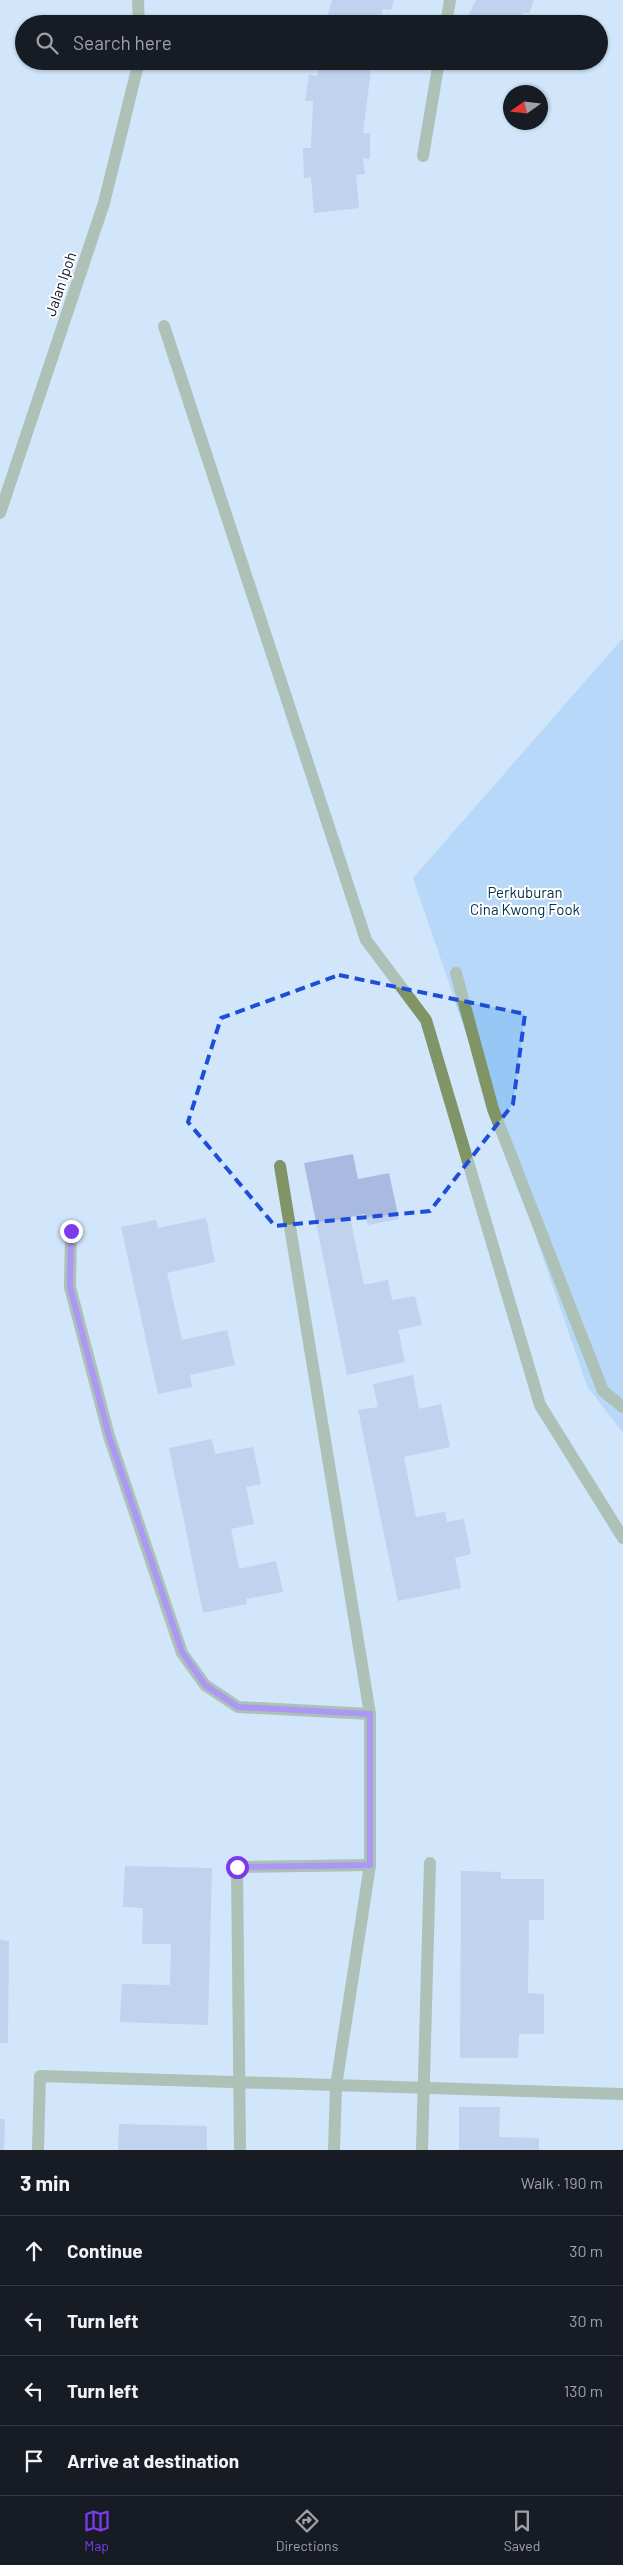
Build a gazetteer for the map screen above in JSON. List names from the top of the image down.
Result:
{
  "streets": {
    "street": ["Jalan Ipoh"]
  },
  "parks": ["Perkuburan Cina Kwong Fook"],
  "north": "left",
  "page": {
    "search": "Search here",
    "heading": ["3 min", "Walk · 190 m"],
    "list": [
      ["Continue", "30 m"],
      ["Turn left", "30 m"],
      ["Turn left", "130 m"],
      "Arrive at destination"
    ],
    "nav": ["Map", "Directions", "Saved"]
  }
}
